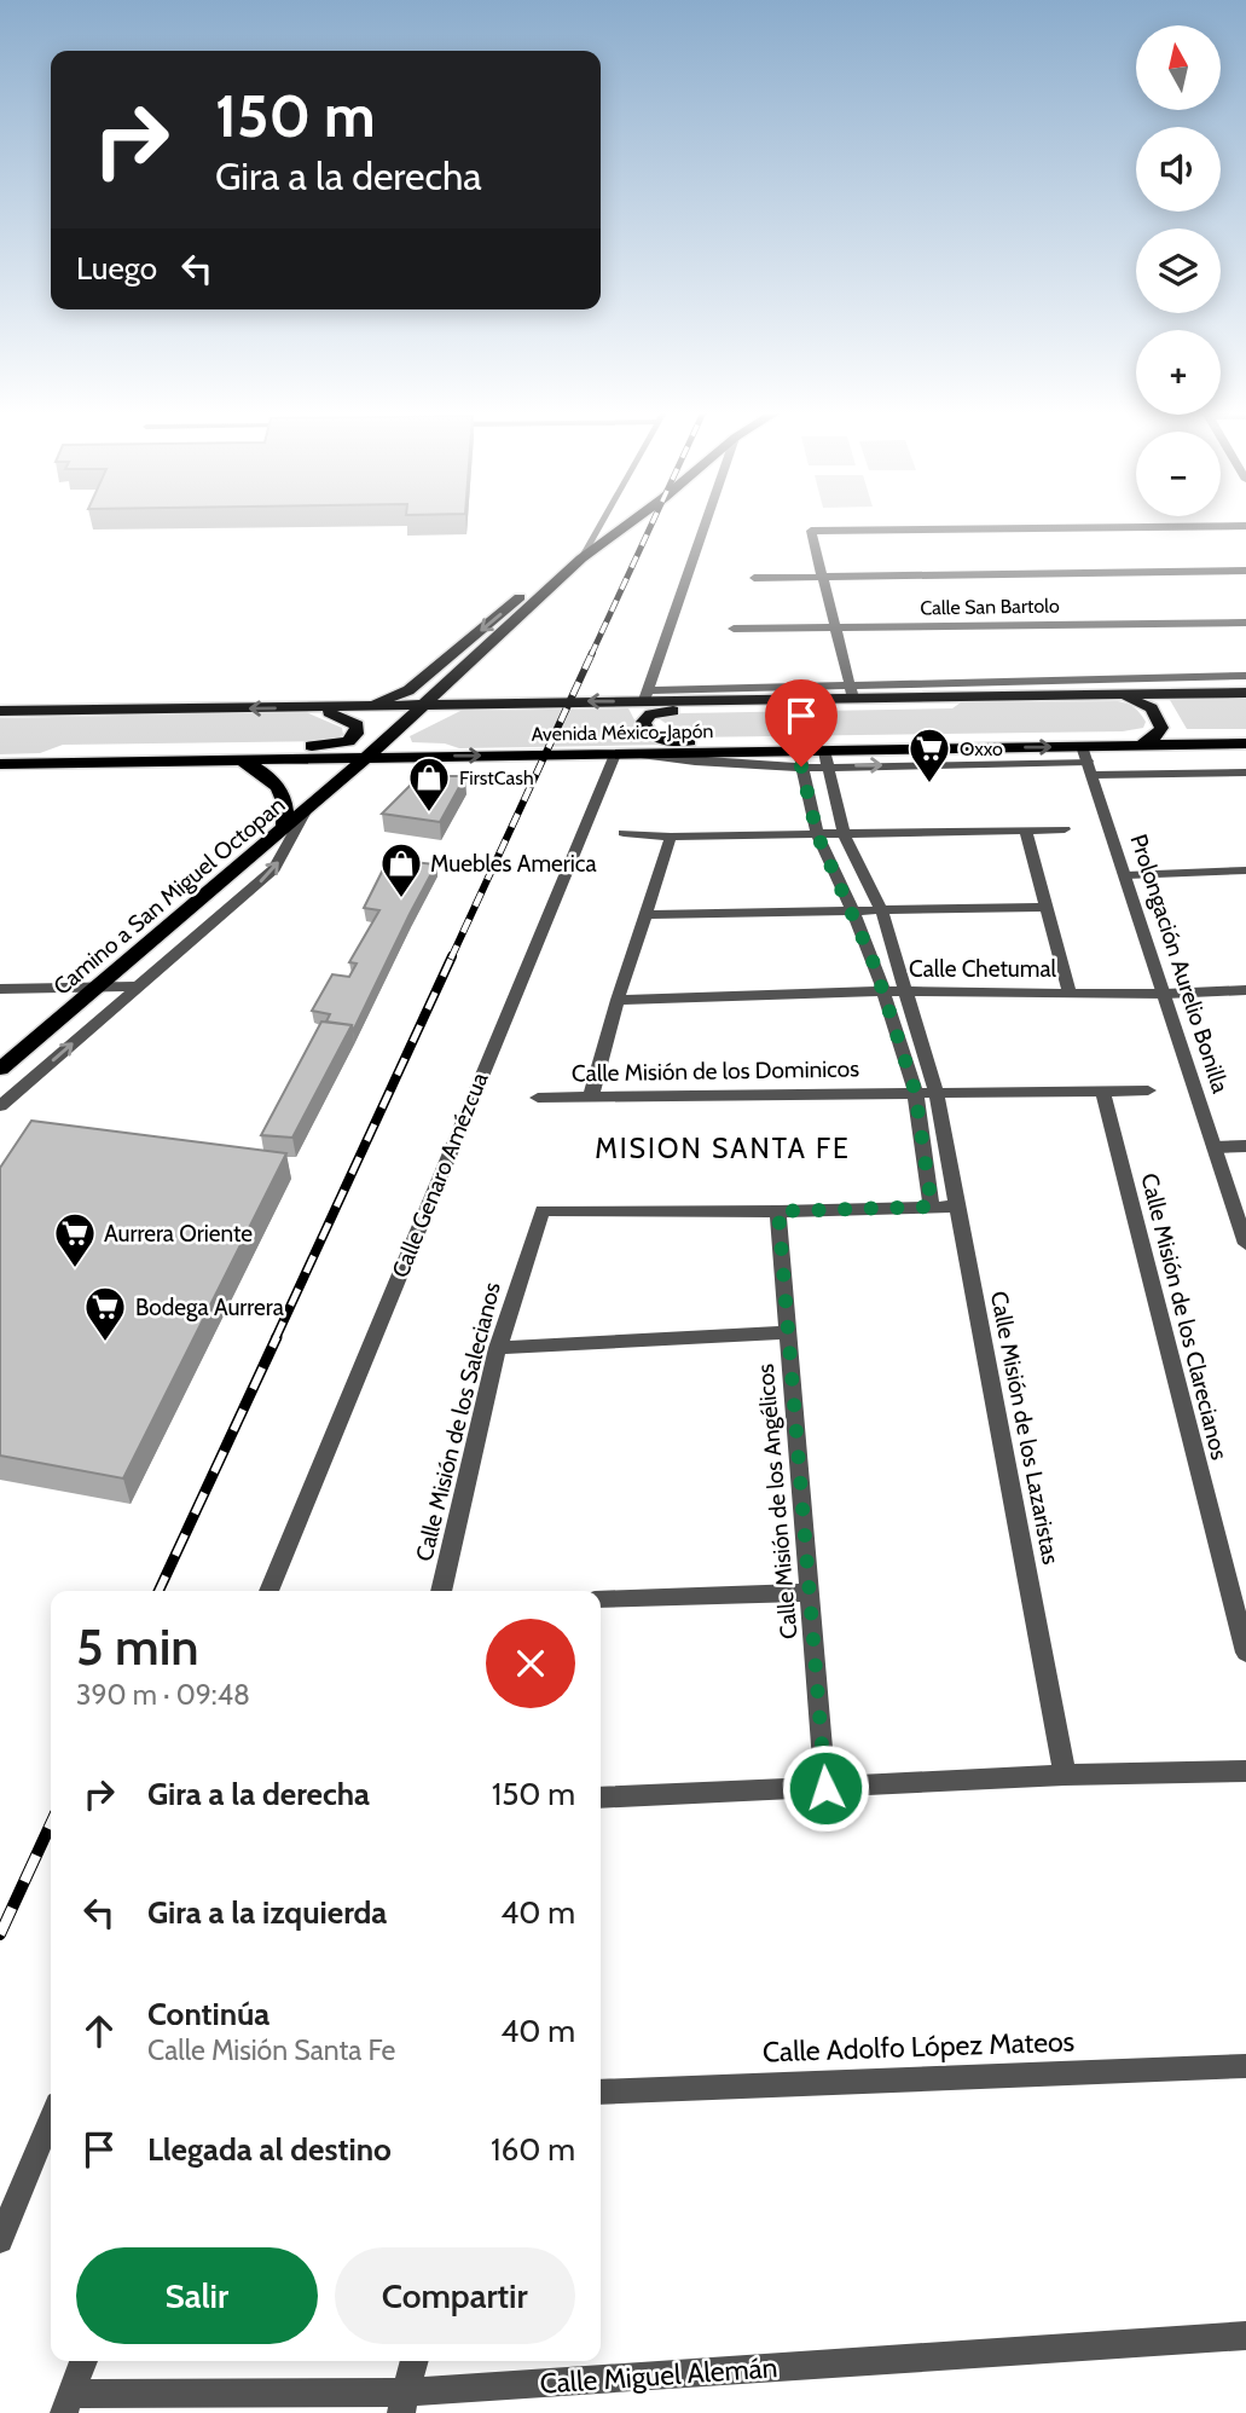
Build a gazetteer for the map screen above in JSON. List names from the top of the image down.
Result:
{
  "streets": {
    "main road": ["Avenida México-Japón", "Camino a San Miguel Octopan"],
    "street": [
      "Calle San Bartolo",
      "Prolongación Aurelio Bonilla",
      "Calle Chetumal",
      "Calle Misión de los Dominicos",
      "Calle Genaro Amézcua",
      "Calle Misión de los Clarecianos",
      "Calle Misión de los Salecianos",
      "Calle Misión de los Lazaristas",
      "Calle Misión de los Angélicos",
      "Calle Adolfo López Mateos",
      "Calle Miguel Alemán"
    ]
  },
  "crossings": [
    ["Avenida México-Japón", "Camino a San Miguel Octopan"],
    ["Avenida México-Japón", "Prolongación Aurelio Bonilla"],
    ["Avenida México-Japón", "Calle Genaro Amézcua"],
    ["Avenida México-Japón", "Calle Misión de los Lazaristas"],
    ["Prolongación Aurelio Bonilla", "Calle Chetumal"],
    ["Calle Chetumal", "Calle Misión de los Lazaristas"],
    ["Calle Misión de los Dominicos", "Calle Misión de los Clarecianos"],
    ["Calle Misión de los Dominicos", "Calle Misión de los Lazaristas"],
    ["Calle Misión de los Salecianos", "Calle Misión de los Angélicos"]
  ],
  "districts": ["MISION SANTA FE"],
  "places": {
    "supermarket": ["Oxxo", "Aurrera Oriente", "Bodega Aurrera"],
    "shop": ["FirstCash", "Muebles America"]
  },
  "north": "top",
  "page": {
    "map_buttons": ["+", "−"],
    "turn": ["150 m", "Gira a la derecha"],
    "then": "Luego",
    "heading": ["5 min", "390 m · 09:48"],
    "list": [
      {
        "name": "Gira a la derecha",
        "value": "150 m"
      },
      {
        "name": "Gira a la izquierda",
        "value": "40 m"
      },
      {
        "name": "Continúa",
        "note": "Calle Misión Santa Fe",
        "value": "40 m"
      },
      {
        "name": "Llegada al destino",
        "value": "160 m"
      }
    ],
    "buttons": ["Salir", "Compartir"]
  }
}
